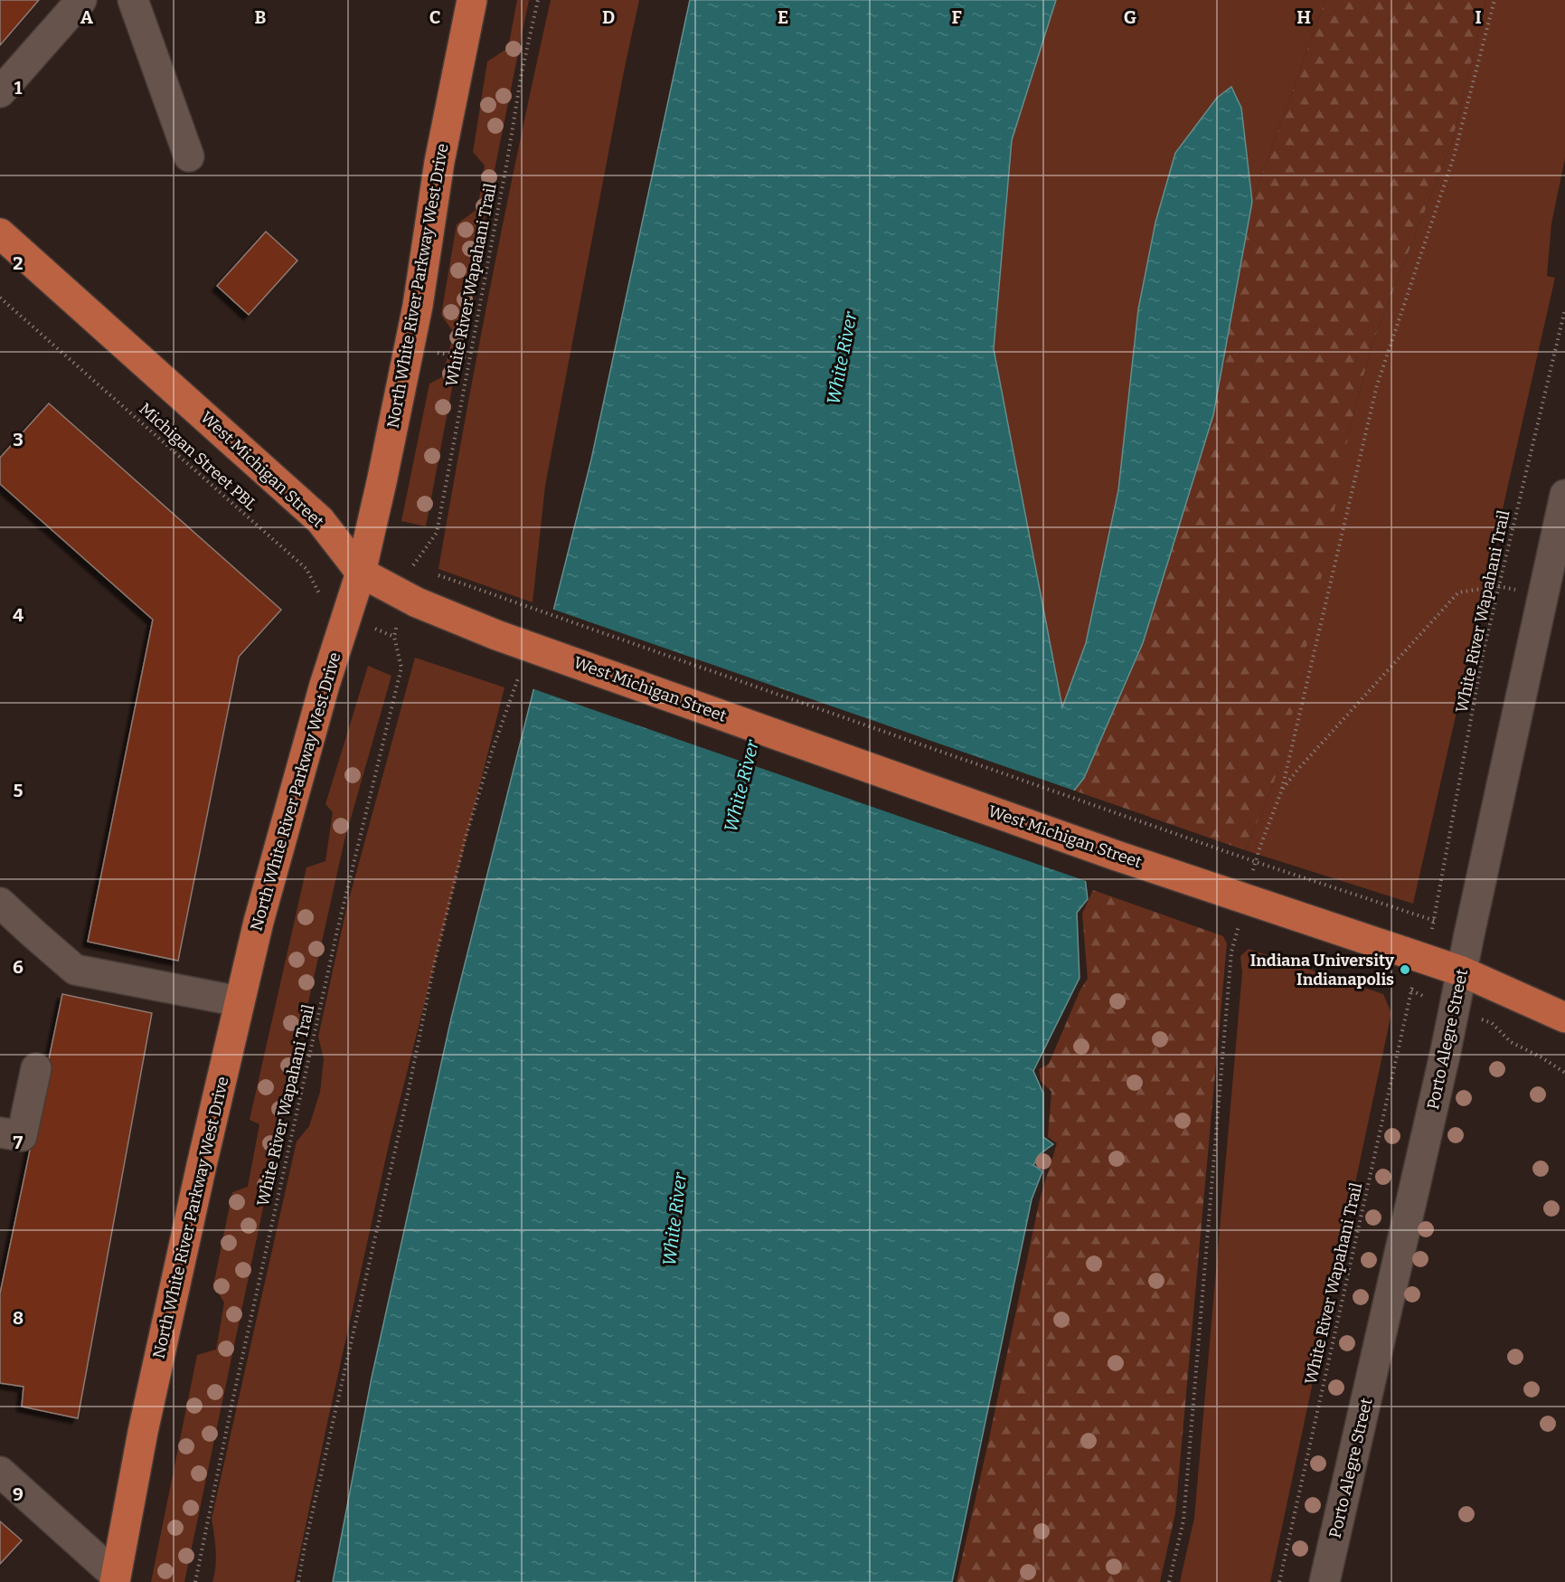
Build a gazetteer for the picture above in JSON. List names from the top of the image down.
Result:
{
  "streets": {
    "main road": ["North White River Parkway West Drive", "West Michigan Street"],
    "street": ["Porto Alegre Street"],
    "path": ["White River Wapahani Trail", "Michigan Street PBL"]
  },
  "crossings": [
    ["North White River Parkway West Drive", "West Michigan Street"],
    ["West Michigan Street", "Porto Alegre Street"]
  ],
  "water": ["White River"],
  "places": ["Indiana University Indianapolis"],
  "grid": {
    "columns": [
      "A",
      "B",
      "C",
      "D",
      "E",
      "F",
      "G",
      "H",
      "I"
    ],
    "rows": [
      "1",
      "2",
      "3",
      "4",
      "5",
      "6",
      "7",
      "8",
      "9"
    ]
  }
}
